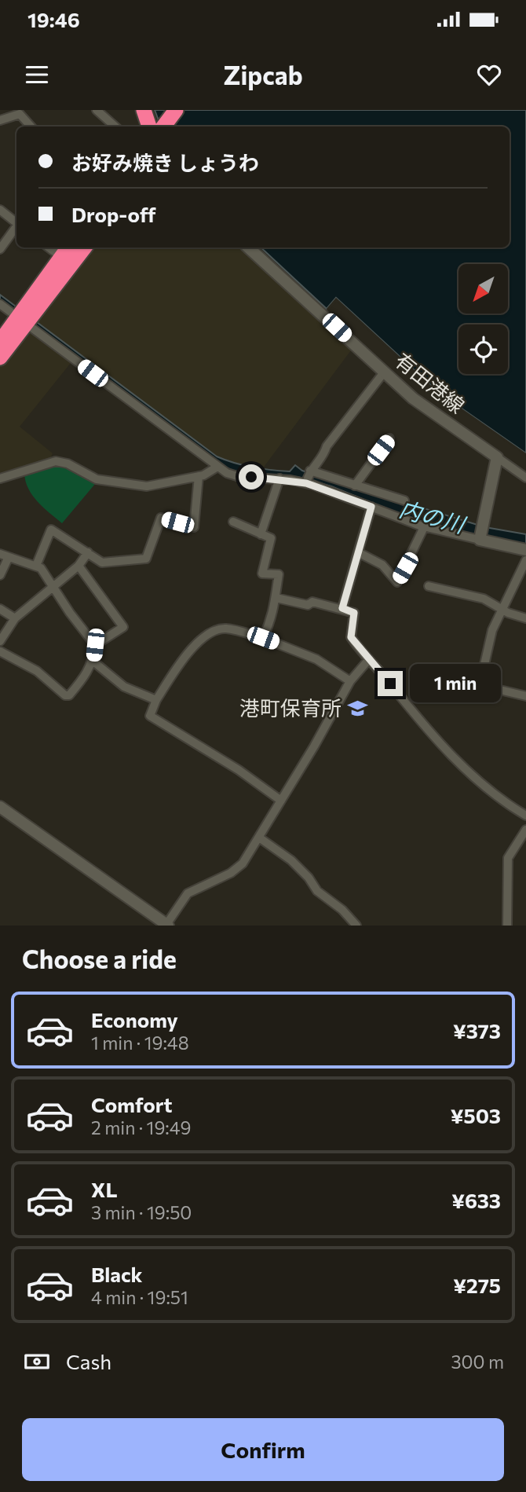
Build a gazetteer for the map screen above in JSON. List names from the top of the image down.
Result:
{
  "streets": {
    "main road": ["有田港線"]
  },
  "water": ["内の川"],
  "places": {
    "school or university": ["港町保育所"]
  },
  "north": "bottom left",
  "page": {
    "status": "19:46",
    "header": "Zipcab",
    "banner": ["お好み焼き しょうわ", "Drop-off"],
    "bubble": "1 min",
    "heading": "Choose a ride",
    "list": [
      {
        "name": "Economy",
        "note": "1 min · 19:48",
        "value": "¥373"
      },
      {
        "name": "Comfort",
        "note": "2 min · 19:49",
        "value": "¥503"
      },
      {
        "name": "XL",
        "note": "3 min · 19:50",
        "value": "¥633"
      },
      {
        "name": "Black",
        "note": "4 min · 19:51",
        "value": "¥275"
      }
    ],
    "pay": ["Cash", "300 m"],
    "buttons": "Confirm"
  }
}
